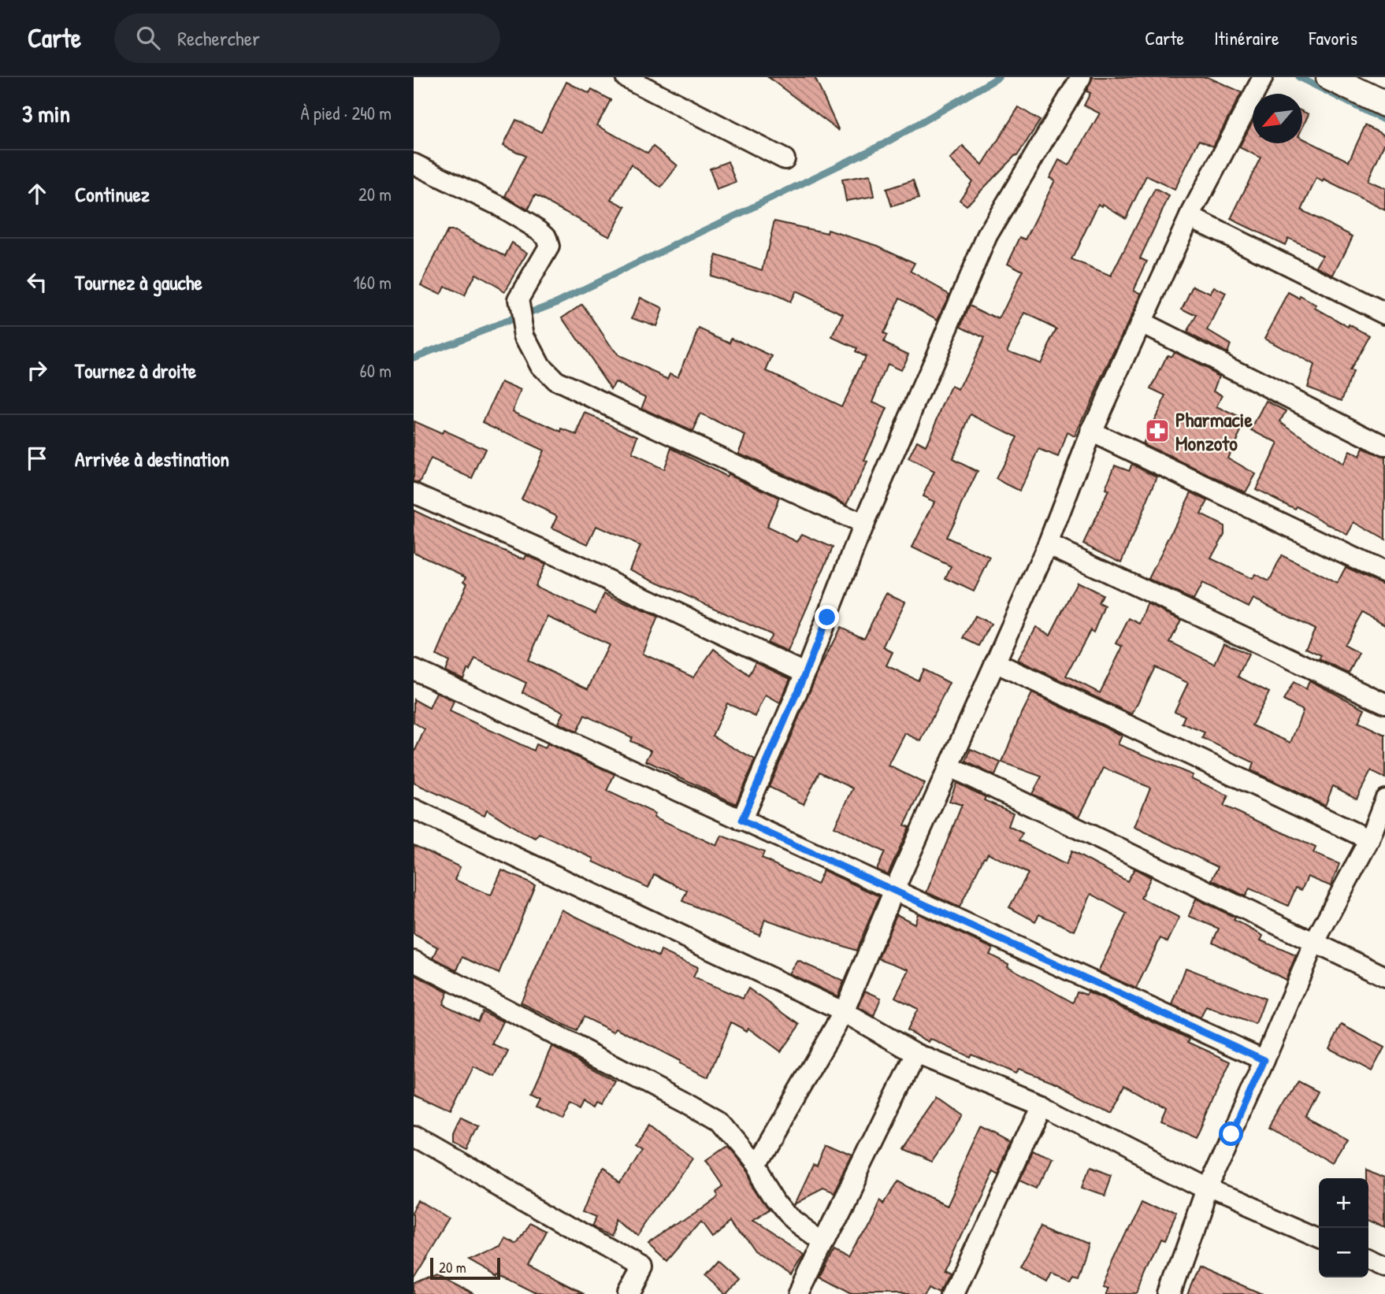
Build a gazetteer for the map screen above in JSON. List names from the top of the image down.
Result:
{
  "places": {
    "pharmacy": ["Pharmacie Monzoto"]
  },
  "scale_bar": "20 m",
  "north": "bottom left",
  "page": {
    "header": "Carte",
    "search": "Rechercher",
    "nav": ["Carte", "Itinéraire", "Favoris"],
    "heading": ["3 min", "À pied · 240 m"],
    "list": [
      ["Continuez", "20 m"],
      ["Tournez à gauche", "160 m"],
      ["Tournez à droite", "60 m"],
      "Arrivée à destination"
    ],
    "map_buttons": ["+", "−"],
    "scale": "20 m"
  }
}
